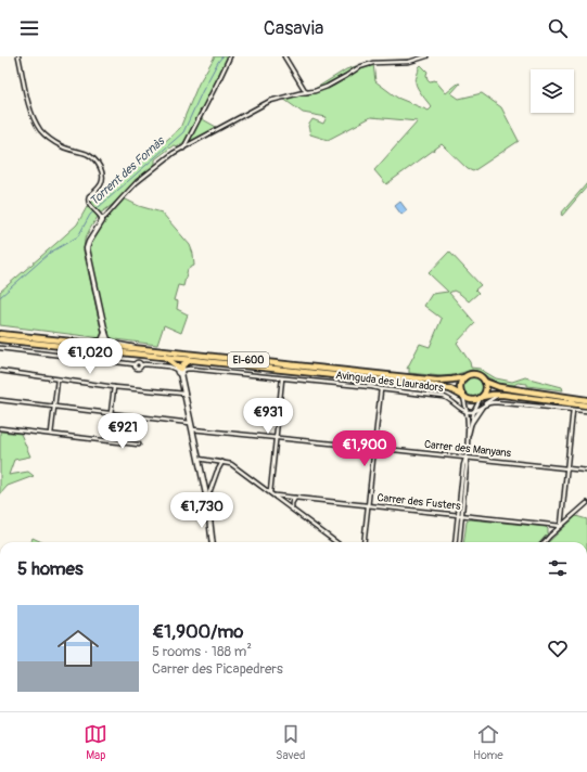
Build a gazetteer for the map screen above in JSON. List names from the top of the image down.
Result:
{
  "streets": {
    "main road": ["EI-600"],
    "street": ["Avinguda des Llauradors", "Carrer des Manyans", "Carrer des Fusters"]
  },
  "water": ["Torrent des Fornàs"],
  "page": {
    "header": "Casavia",
    "price": [
      "€1,020",
      "€931",
      "€921",
      "€1,900",
      "€1,730"
    ],
    "heading": "5 homes",
    "list": [
      {
        "name": "€1,900/mo",
        "note": "5 rooms · 188 m² · Carrer des Picapedrers"
      }
    ],
    "tabs": ["Map", "Saved", "Home"]
  }
}
